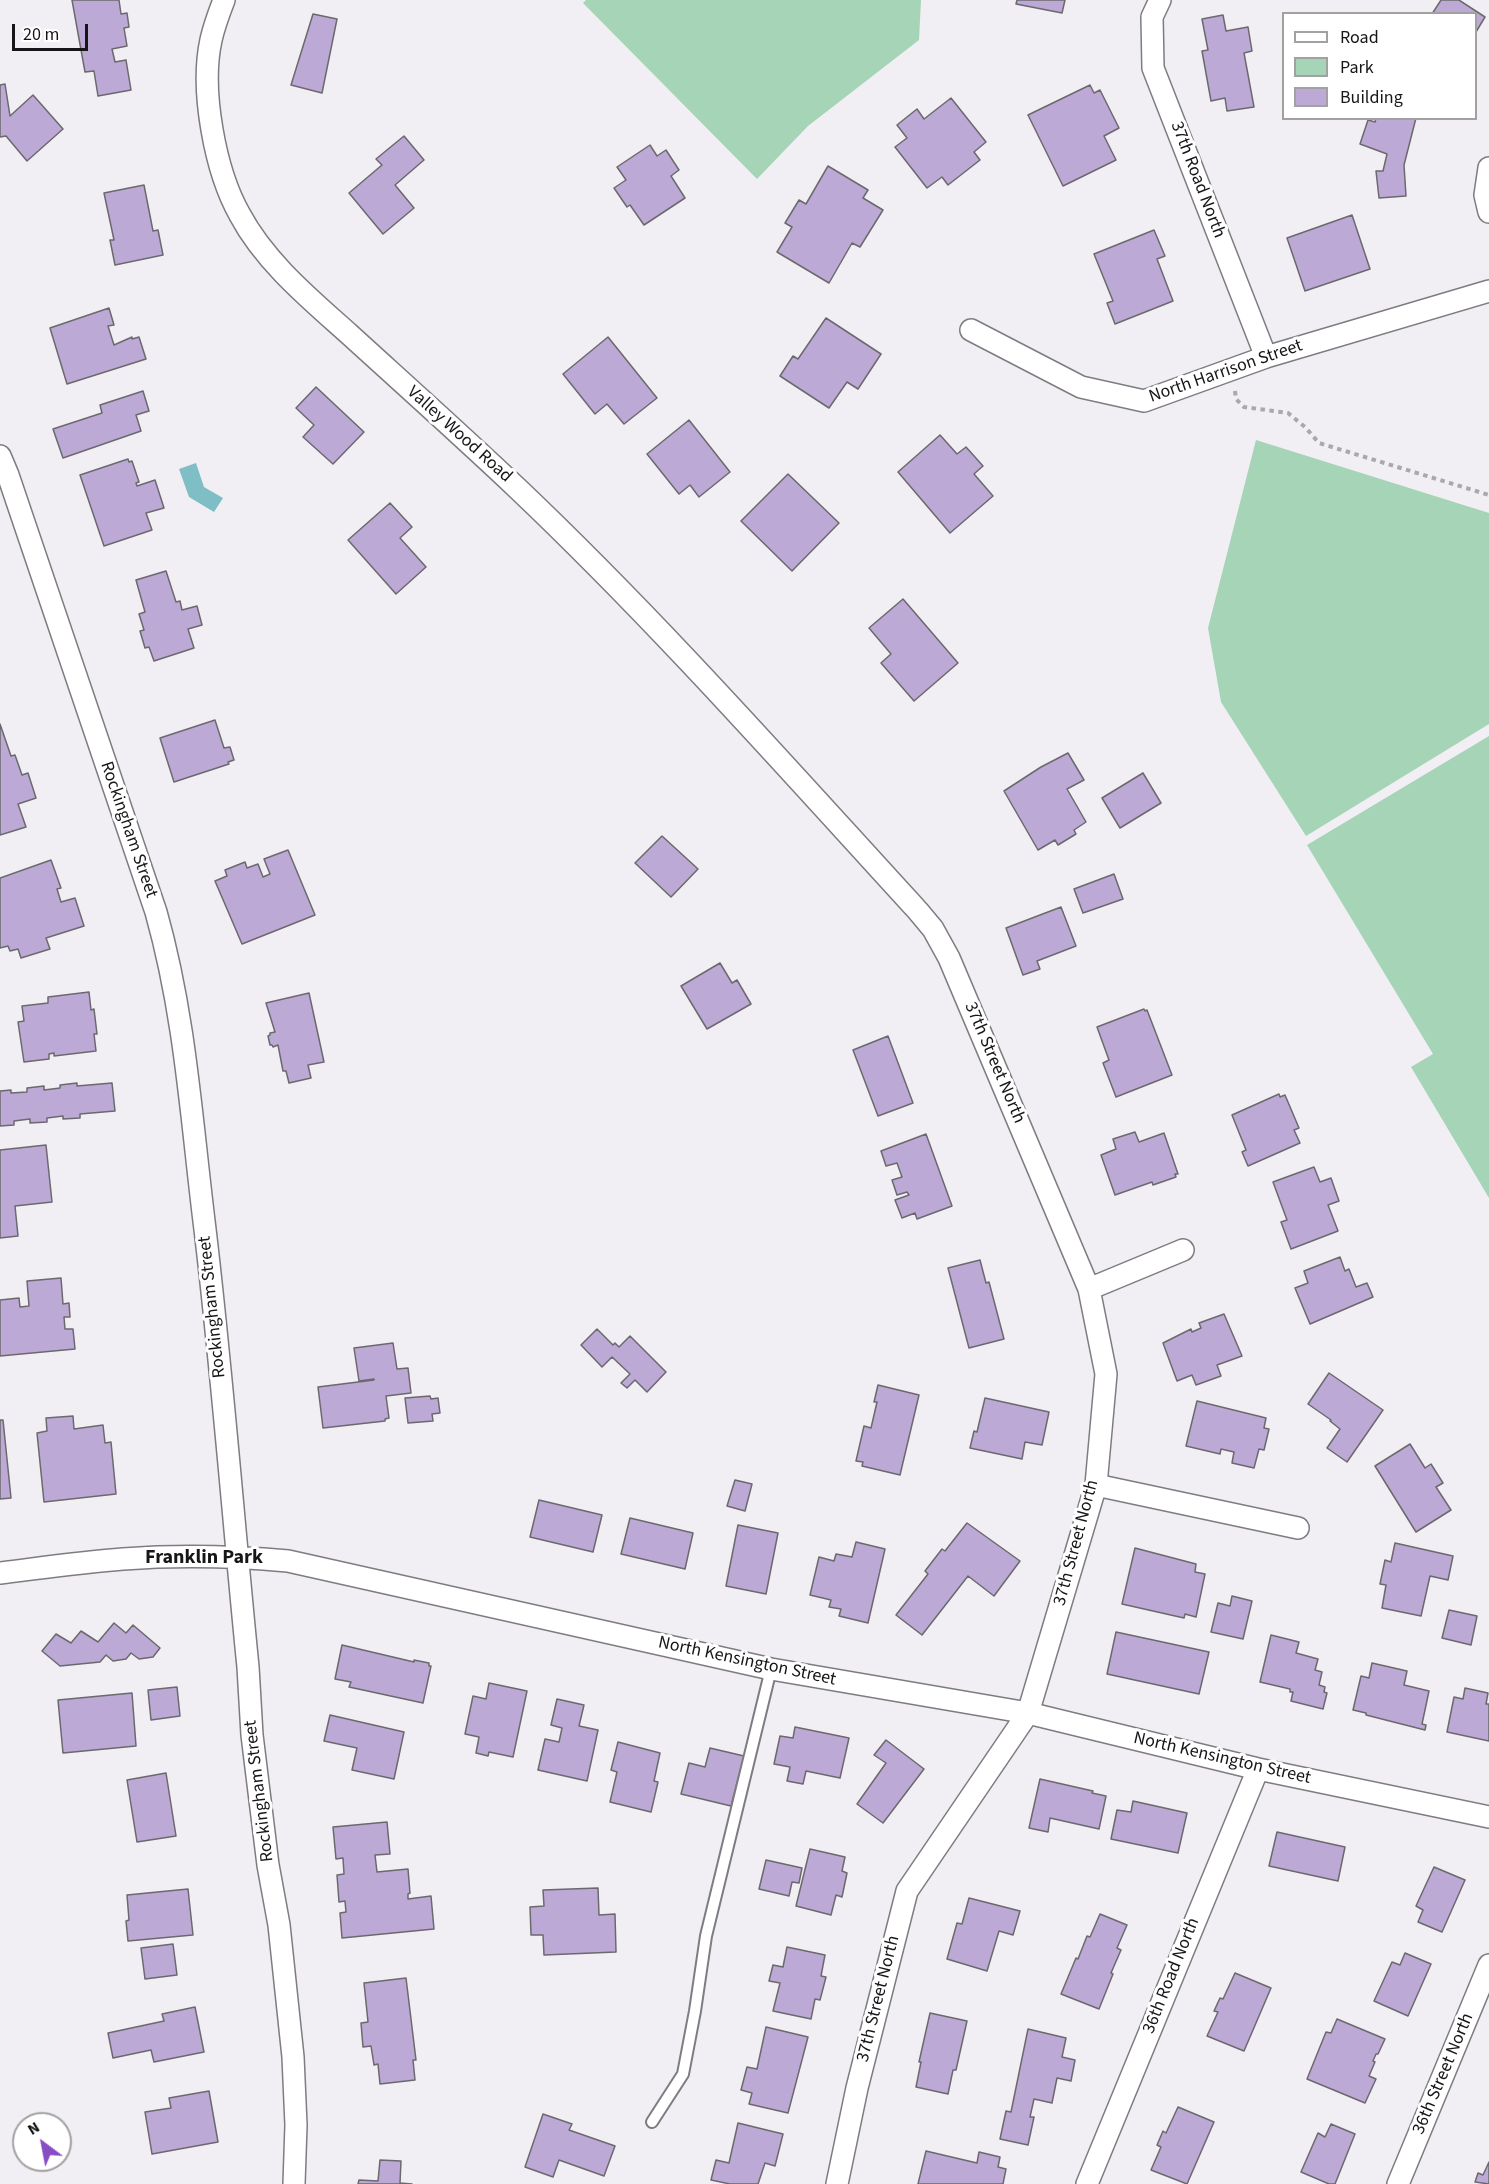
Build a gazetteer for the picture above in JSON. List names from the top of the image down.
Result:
{
  "streets": {
    "street": [
      "37th Road North",
      "North Harrison Street",
      "Valley Wood Road",
      "Rockingham Street",
      "37th Street North",
      "North Kensington Street",
      "36th Road North",
      "36th Street North"
    ]
  },
  "crossings": [
    ["37th Road North", "North Harrison Street"],
    ["Valley Wood Road", "37th Street North"],
    ["Rockingham Street", "North Kensington Street"],
    ["37th Street North", "North Kensington Street"],
    ["North Kensington Street", "36th Road North"]
  ],
  "districts": ["Franklin Park"],
  "legend": ["Road", "Park", "Building"],
  "scale_bar": "20 m",
  "north": "top left"
}
